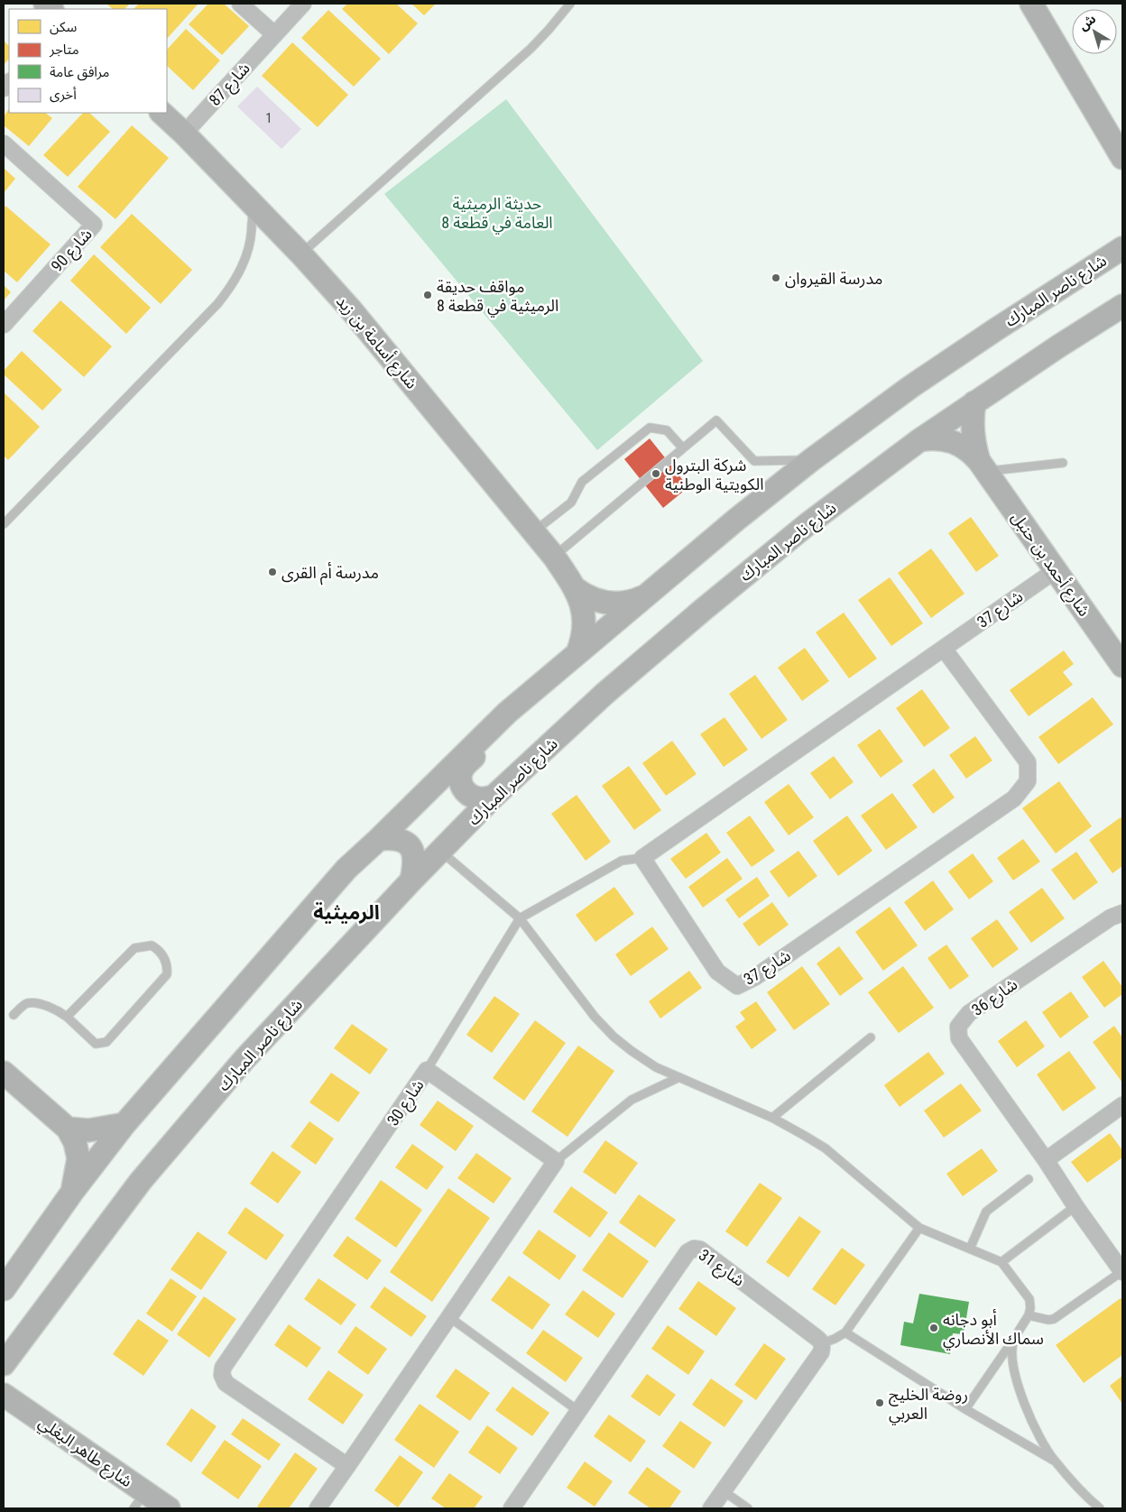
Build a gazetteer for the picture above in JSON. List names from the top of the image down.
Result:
{
  "streets": {
    "street": [
      "شارع 87",
      "شارع 90",
      "شارع ناصر المبارك",
      "شارع أسامة بن زيد",
      "شارع أحمد بن حنبل",
      "شارع 37",
      "شارع 36",
      "شارع 30",
      "شارع 31",
      "شارع طاهر البغلي"
    ]
  },
  "crossings": [
    ["شارع 87", "شارع أسامة بن زيد"],
    ["شارع ناصر المبارك", "شارع أسامة بن زيد"],
    ["شارع ناصر المبارك", "شارع أحمد بن حنبل"],
    ["شارع أحمد بن حنبل", "شارع 37"]
  ],
  "districts": ["الرميثية"],
  "parks": ["حديثة الرميثية العامة في قطعة 8"],
  "places": [
    "مدرسة القيروان",
    "مواقف حديقة الرميثية في قطعة 8",
    "شركة البترول الكويتية الوطنية",
    "مدرسة أم القرى",
    "أبو دجانه سماك الأنصاري",
    "روضة الخليج العربي"
  ],
  "house_numbers": ["1"],
  "legend": [
    "سكن",
    "متاجر",
    "مرافق عامة",
    "أخرى"
  ],
  "north": "top left"
}
